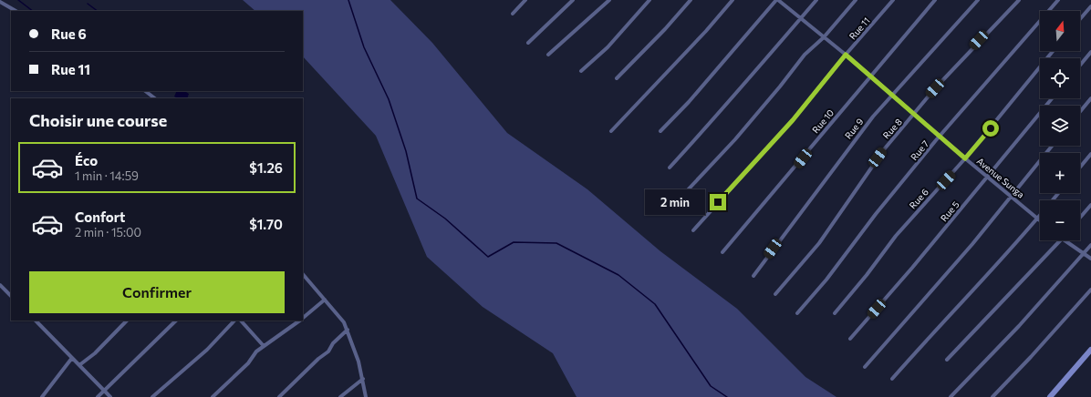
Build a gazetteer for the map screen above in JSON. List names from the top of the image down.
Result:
{
  "streets": {
    "street": [
      "Rue 11",
      "Rue 10",
      "Rue 9",
      "Rue 8",
      "Rue 7",
      "Avenue Sunga",
      "Rue 6",
      "Rue 5"
    ]
  },
  "crossings": [
    ["Rue 11", "Avenue Sunga"],
    ["Rue 10", "Avenue Sunga"],
    ["Rue 9", "Avenue Sunga"],
    ["Rue 8", "Avenue Sunga"],
    ["Rue 7", "Avenue Sunga"],
    ["Avenue Sunga", "Rue 6"],
    ["Avenue Sunga", "Rue 5"]
  ],
  "north": "top",
  "page": {
    "map_buttons": ["+", "−"],
    "banner": ["Rue 6", "Rue 11"],
    "heading": "Choisir une course",
    "list": [
      {
        "name": "Éco",
        "note": "1 min · 14:59",
        "value": "$1.26"
      },
      {
        "name": "Confort",
        "note": "2 min · 15:00",
        "value": "$1.70"
      }
    ],
    "bubble": "2 min",
    "buttons": "Confirmer"
  }
}
